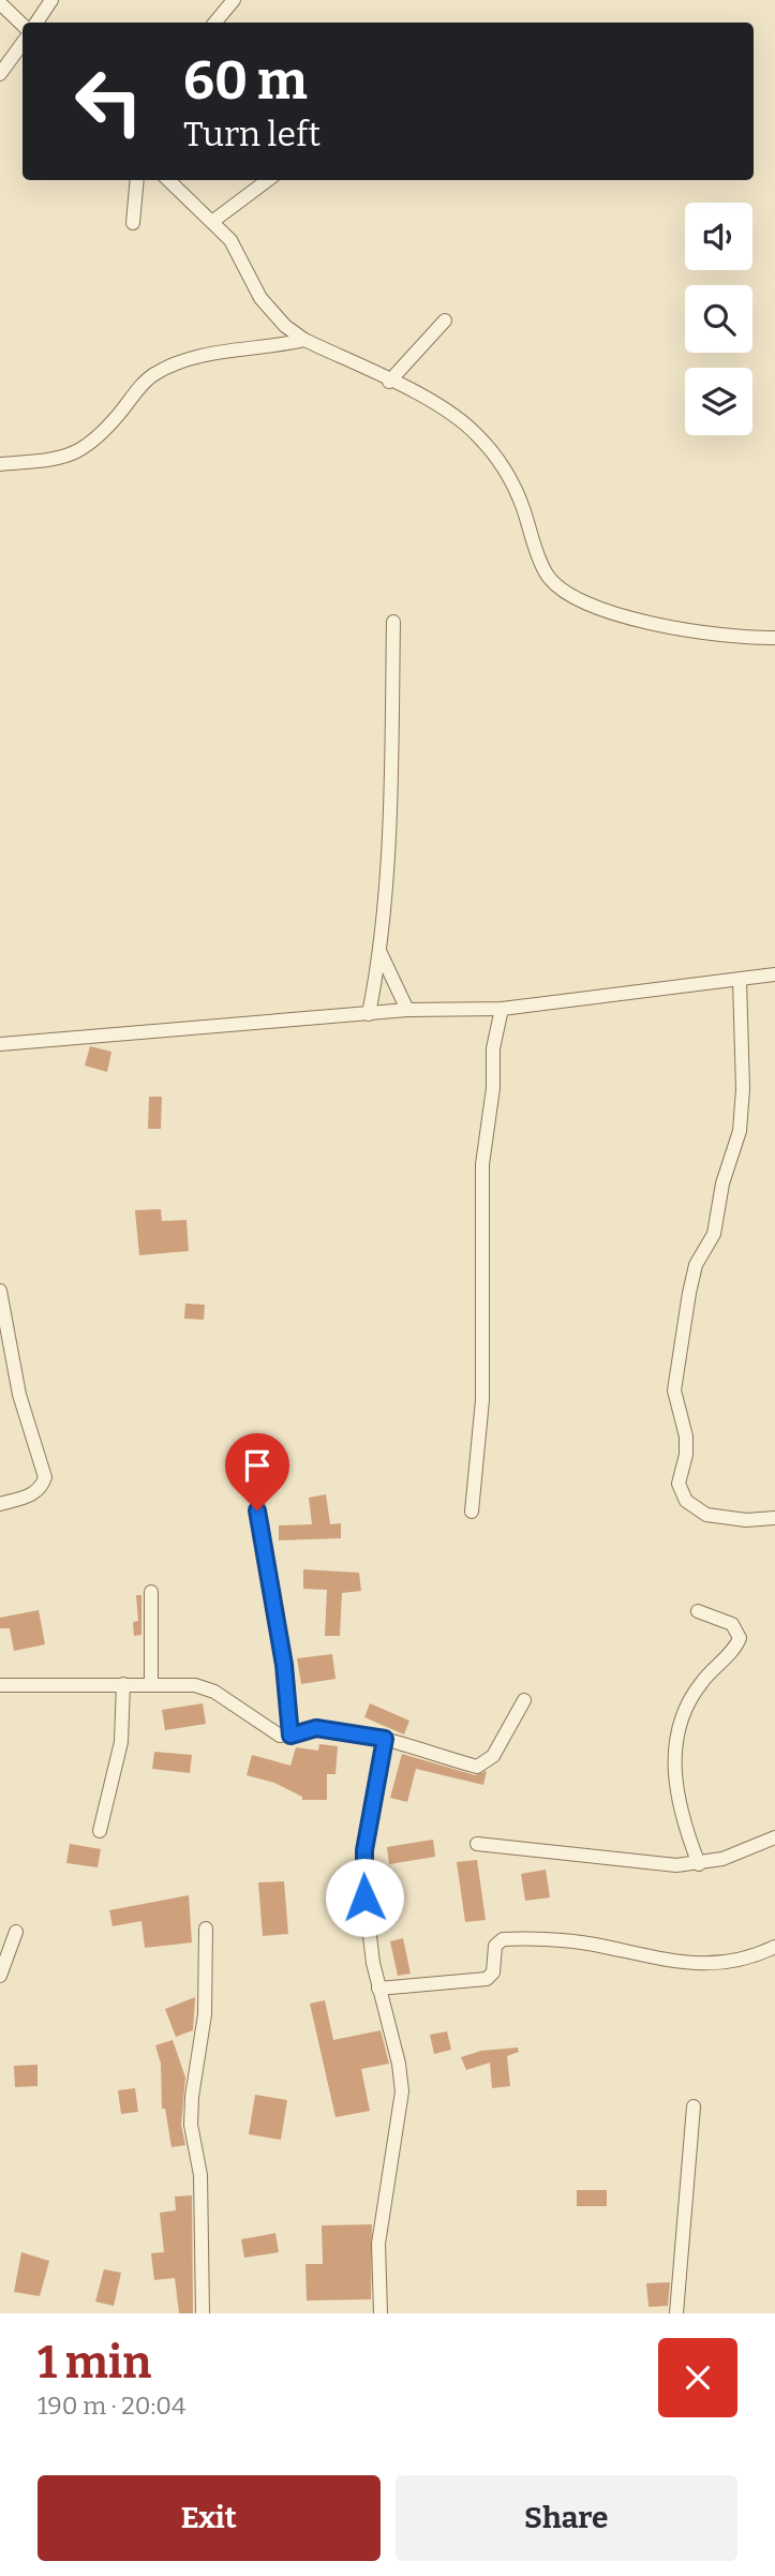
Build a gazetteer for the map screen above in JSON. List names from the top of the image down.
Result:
{
  "page": {
    "turn": ["60 m", "Turn left"],
    "heading": ["1 min", "190 m · 20:04"],
    "buttons": ["Exit", "Share"]
  }
}
